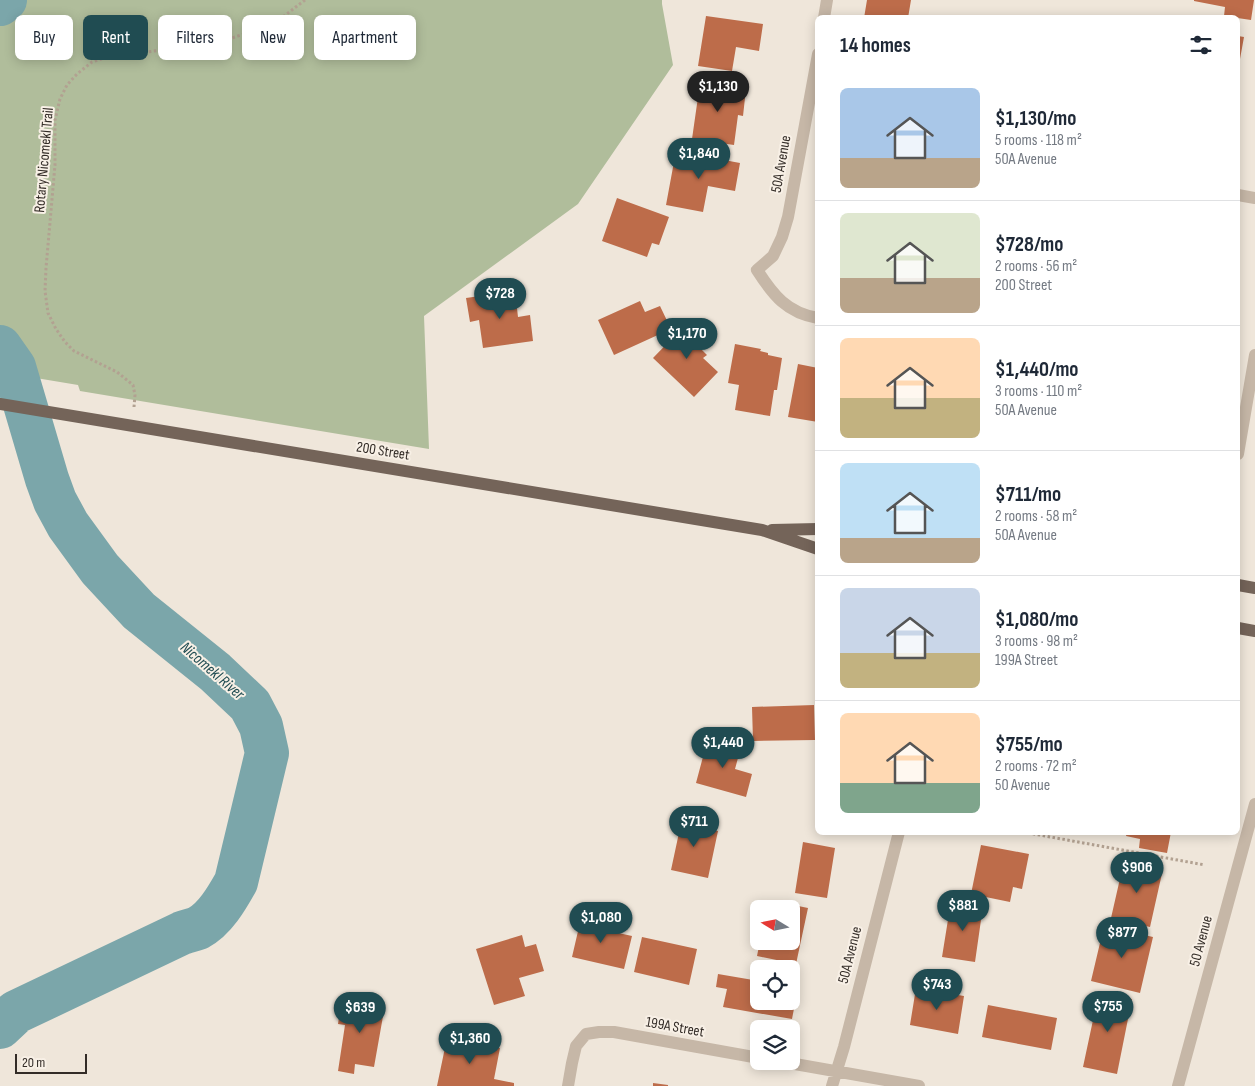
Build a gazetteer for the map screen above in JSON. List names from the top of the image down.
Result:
{
  "streets": {
    "main road": ["200 Street"],
    "street": ["50A Avenue", "50 Avenue", "199A Street"],
    "path": ["Rotary Nicomekl Trail"]
  },
  "water": ["Nicomekl River"],
  "scale_bar": "20 m",
  "north": "left",
  "page": {
    "chip": [
      "Buy",
      "Rent",
      "Filters",
      "New",
      "Apartment"
    ],
    "heading": "14 homes",
    "price": [
      "$1,130",
      "$1,840",
      "$728",
      "$1,170",
      "$1,440",
      "$711",
      "$906",
      "$881",
      "$1,080",
      "$877",
      "$743",
      "$755",
      "$639",
      "$1,360"
    ],
    "list": [
      {
        "name": "$1,130/mo",
        "note": "5 rooms · 118 m² · 50A Avenue"
      },
      {
        "name": "$728/mo",
        "note": "2 rooms · 56 m² · 200 Street"
      },
      {
        "name": "$1,440/mo",
        "note": "3 rooms · 110 m² · 50A Avenue"
      },
      {
        "name": "$711/mo",
        "note": "2 rooms · 58 m² · 50A Avenue"
      },
      {
        "name": "$1,080/mo",
        "note": "3 rooms · 98 m² · 199A Street"
      },
      {
        "name": "$755/mo",
        "note": "2 rooms · 72 m² · 50 Avenue"
      }
    ],
    "scale": "20 m"
  }
}
